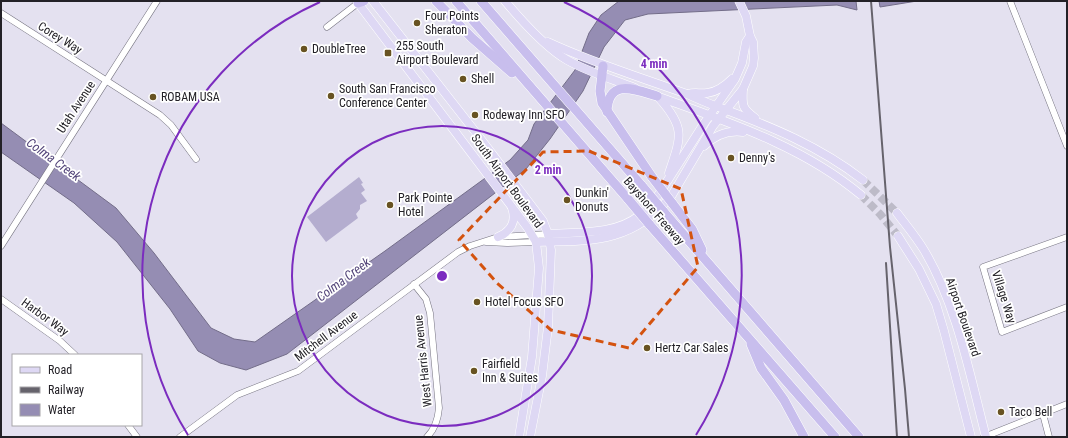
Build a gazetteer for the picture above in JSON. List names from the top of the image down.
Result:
{
  "streets": {
    "highway": ["Bayshore Freeway"],
    "main road": ["South Airport Boulevard", "Airport Boulevard"],
    "street": [
      "Corey Way",
      "Utah Avenue",
      "Village Way",
      "Harbor Way",
      "Mitchell Avenue",
      "West Harris Avenue"
    ]
  },
  "crossings": [
    ["Corey Way", "Utah Avenue"],
    ["South Airport Boulevard", "Mitchell Avenue"],
    ["Mitchell Avenue", "West Harris Avenue"]
  ],
  "water": ["Colma Creek"],
  "places": {
    "other": [
      "Four Points Sheraton",
      "DoubleTree",
      "Shell",
      "South San Francisco Conference Center",
      "ROBAM USA",
      "Rodeway Inn SFO",
      "Denny's",
      "Dunkin' Donuts",
      "Park Pointe Hotel",
      "Hotel Focus SFO",
      "Hertz Car Sales",
      "Fairfield Inn & Suites",
      "Taco Bell"
    ],
    "transit": ["255 South Airport Boulevard"]
  },
  "legend": ["Road", "Railway", "Water"],
  "rings": ["4 min", "2 min"]
}
